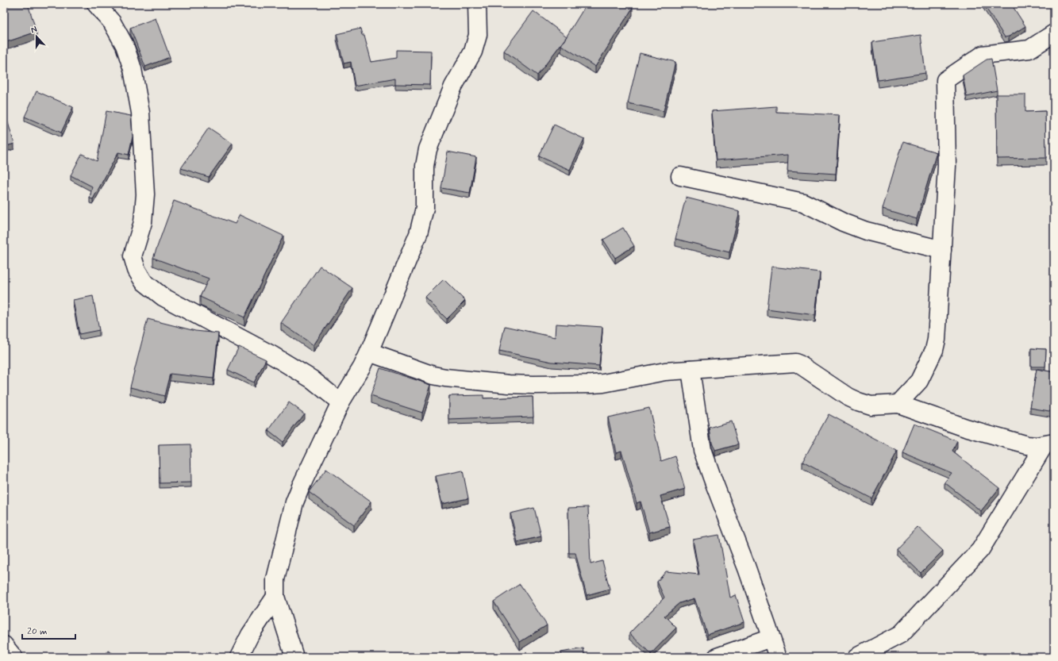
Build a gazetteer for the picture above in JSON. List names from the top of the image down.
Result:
{
  "scale_bar": "20 m",
  "north": "top"
}
